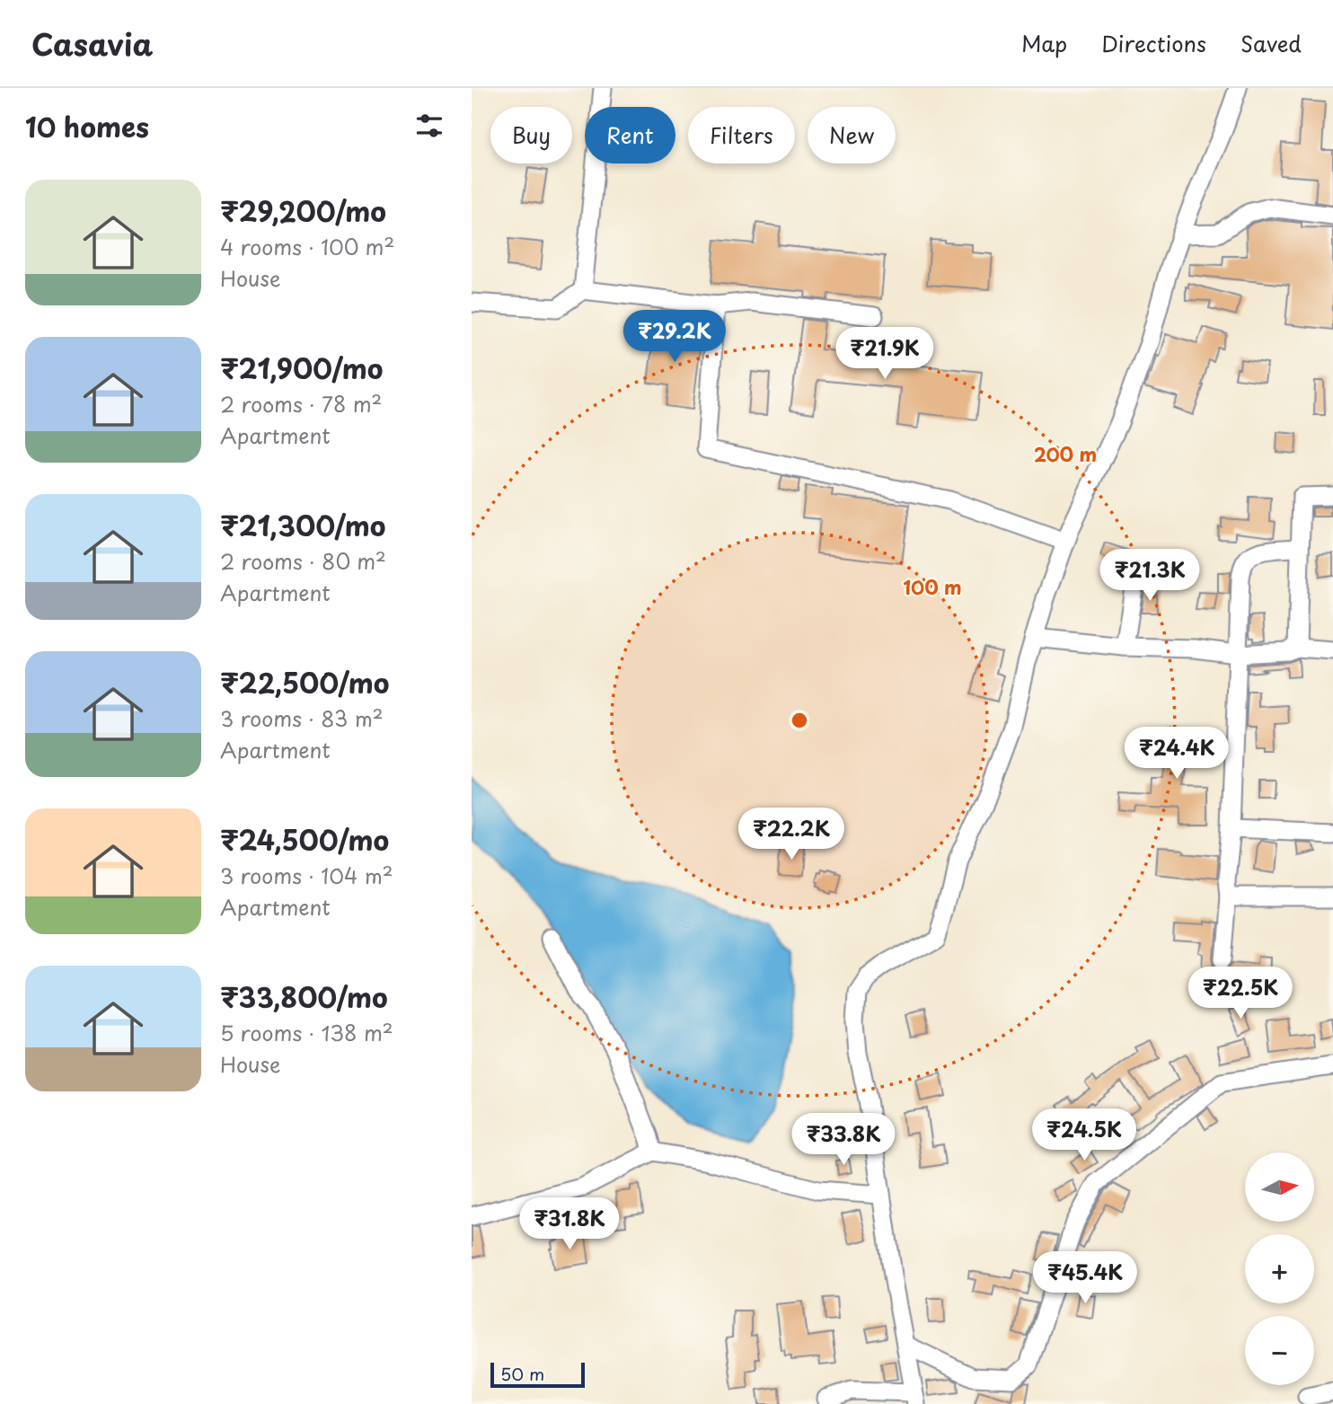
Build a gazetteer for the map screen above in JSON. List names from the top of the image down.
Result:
{
  "scale_bar": "50 m",
  "north": "right",
  "page": {
    "header": "Casavia",
    "nav": ["Map", "Directions", "Saved"],
    "heading": "10 homes",
    "chip": [
      "Buy",
      "Rent",
      "Filters",
      "New"
    ],
    "list": [
      {
        "name": "₹29,200/mo",
        "note": "4 rooms · 100 m² · House"
      },
      {
        "name": "₹21,900/mo",
        "note": "2 rooms · 78 m² · Apartment"
      },
      {
        "name": "₹21,300/mo",
        "note": "2 rooms · 80 m² · Apartment"
      },
      {
        "name": "₹22,500/mo",
        "note": "3 rooms · 83 m² · Apartment"
      },
      {
        "name": "₹24,500/mo",
        "note": "3 rooms · 104 m² · Apartment"
      },
      {
        "name": "₹33,800/mo",
        "note": "5 rooms · 138 m² · House"
      }
    ],
    "price": [
      "₹29.2K",
      "₹21.9K",
      "₹21.3K",
      "₹24.4K",
      "₹22.2K",
      "₹22.5K",
      "₹24.5K",
      "₹33.8K",
      "₹31.8K",
      "₹45.4K"
    ],
    "map_buttons": ["+", "−"],
    "scale": "50 m"
  },
  "rings": ["200 m", "100 m"]
}
